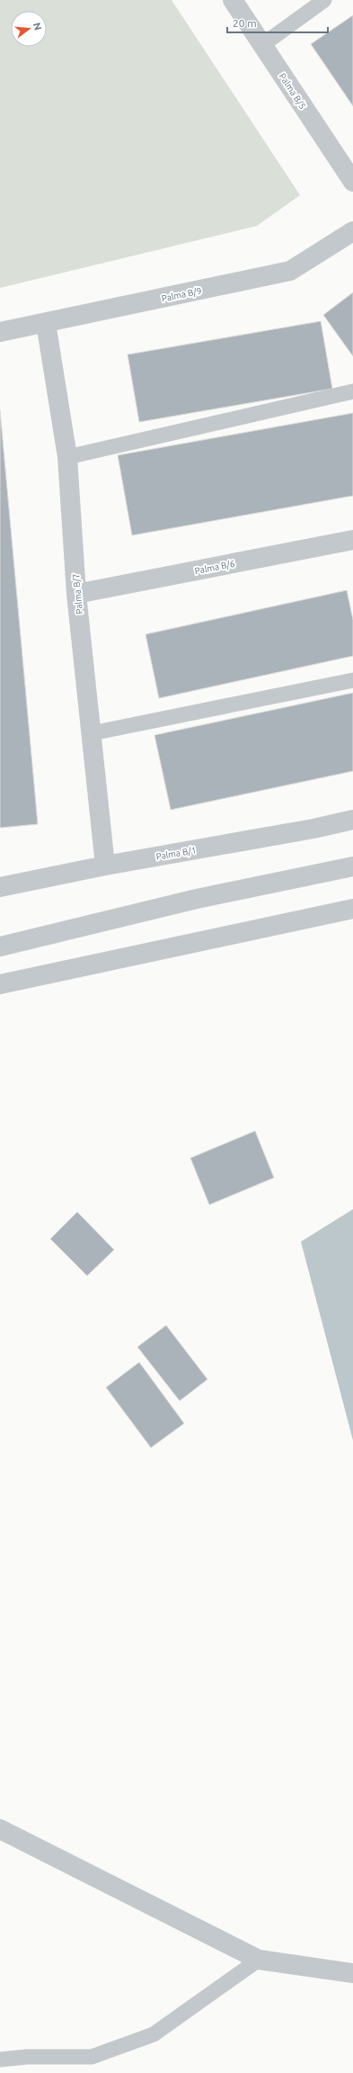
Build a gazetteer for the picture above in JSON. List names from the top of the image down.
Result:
{
  "streets": {
    "street": [
      "Palma B/5",
      "Palma B/9",
      "Palma B/6",
      "Palma B/7",
      "Palma B/1"
    ]
  },
  "crossings": [
    ["Palma B/9", "Palma B/7"],
    ["Palma B/6", "Palma B/7"],
    ["Palma B/7", "Palma B/1"]
  ],
  "scale_bar": "20 m",
  "north": "right"
}
